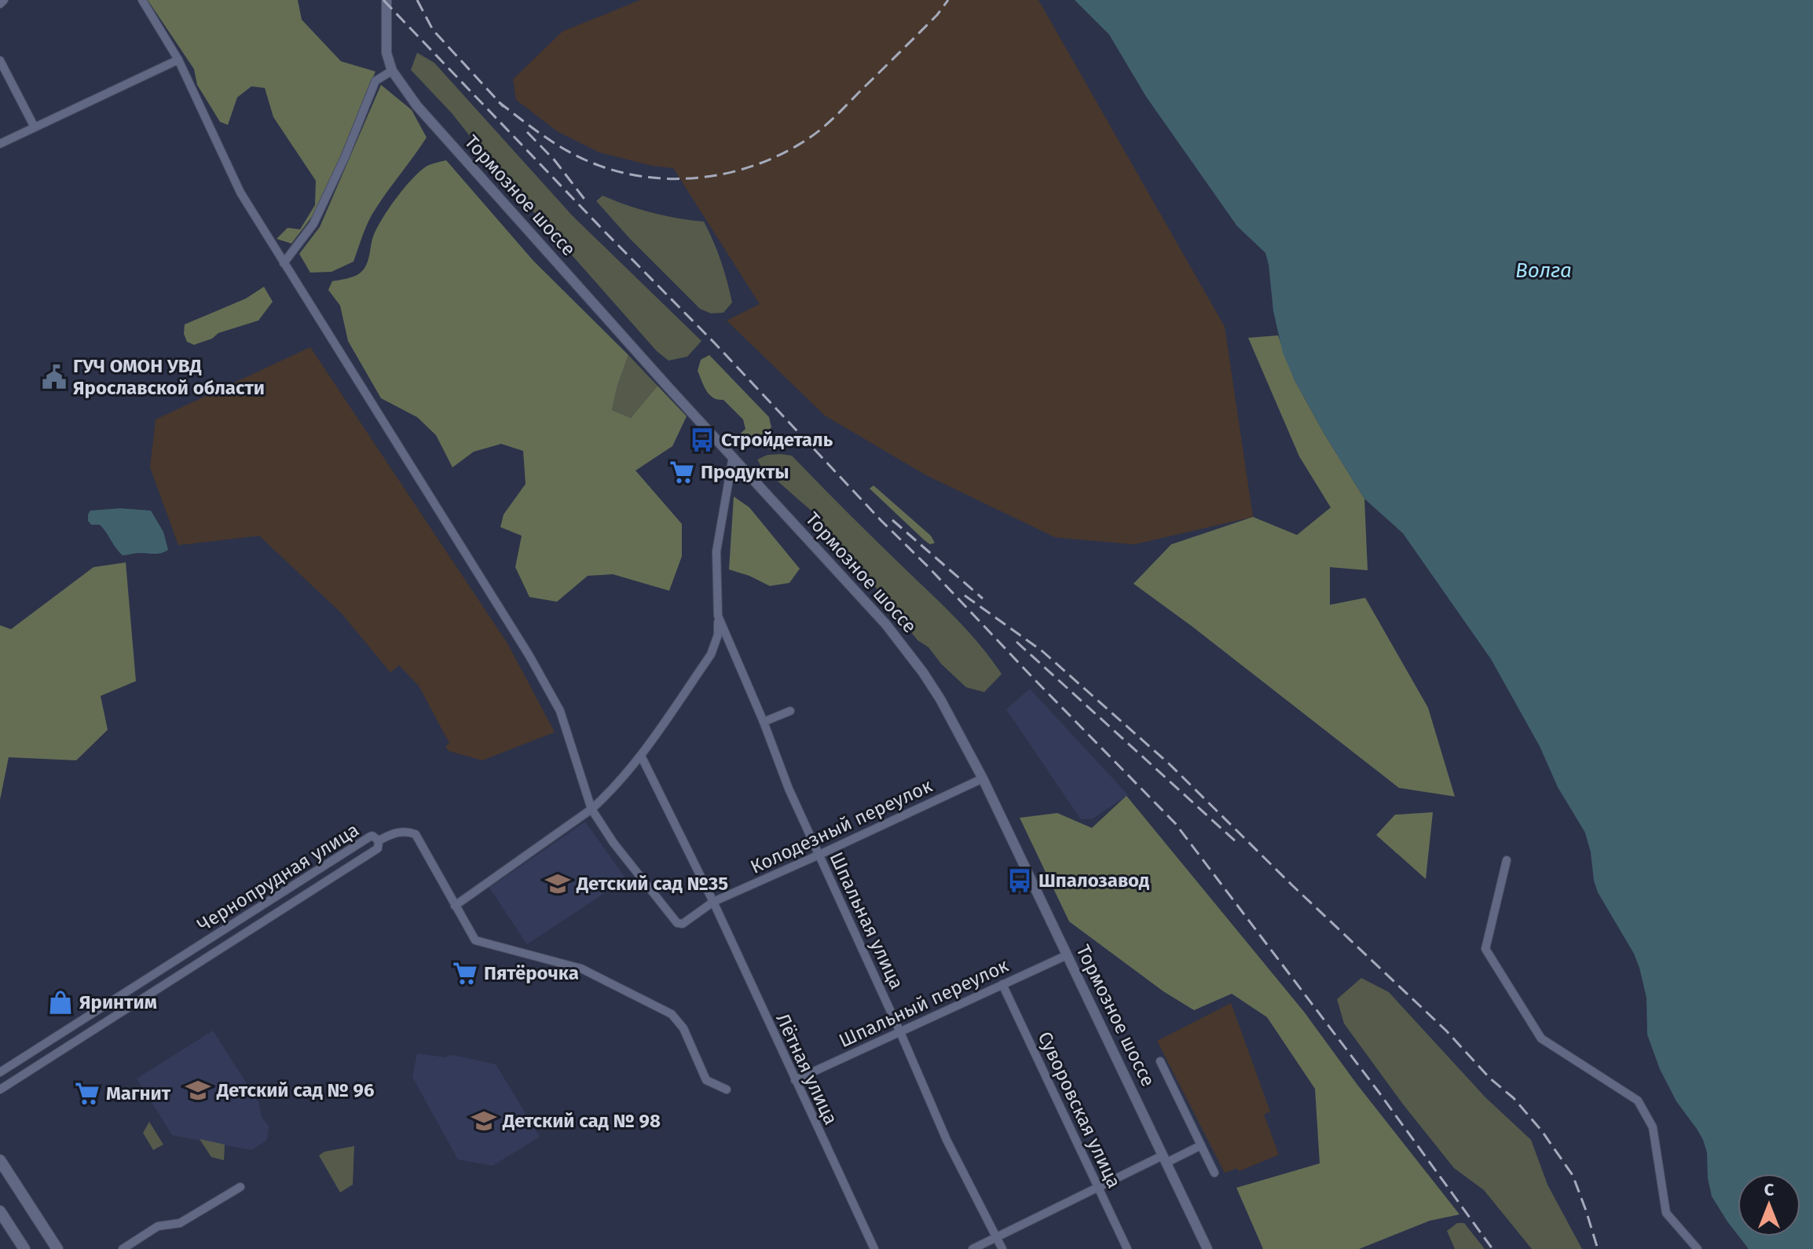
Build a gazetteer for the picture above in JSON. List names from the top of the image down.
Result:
{
  "streets": {
    "street": [
      "Тормозное шоссе",
      "Колодезный переулок",
      "Чернопрудная улица",
      "Шпальная улица",
      "Шпальный переулок",
      "Лётная улица",
      "Суворовская улица"
    ]
  },
  "crossings": [
    ["Тормозное шоссе", "Колодезный переулок"],
    ["Тормозное шоссе", "Шпальная улица"],
    ["Тормозное шоссе", "Шпальный переулок"],
    ["Колодезный переулок", "Шпальная улица"],
    ["Колодезный переулок", "Лётная улица"],
    ["Шпальная улица", "Шпальный переулок"],
    ["Шпальный переулок", "Лётная улица"],
    ["Шпальный переулок", "Суворовская улица"]
  ],
  "water": ["Волга"],
  "places": {
    "public building": ["ГУЧ ОМОН УВД Ярославской области"],
    "bus stop": ["Стройдеталь", "Шпалозавод"],
    "supermarket": ["Продукты", "Пятёрочка", "Магнит"],
    "school or university": ["Детский сад №35", "Детский сад № 96", "Детский сад № 98"],
    "shop": ["Яринтим"]
  },
  "north": "top"
}
